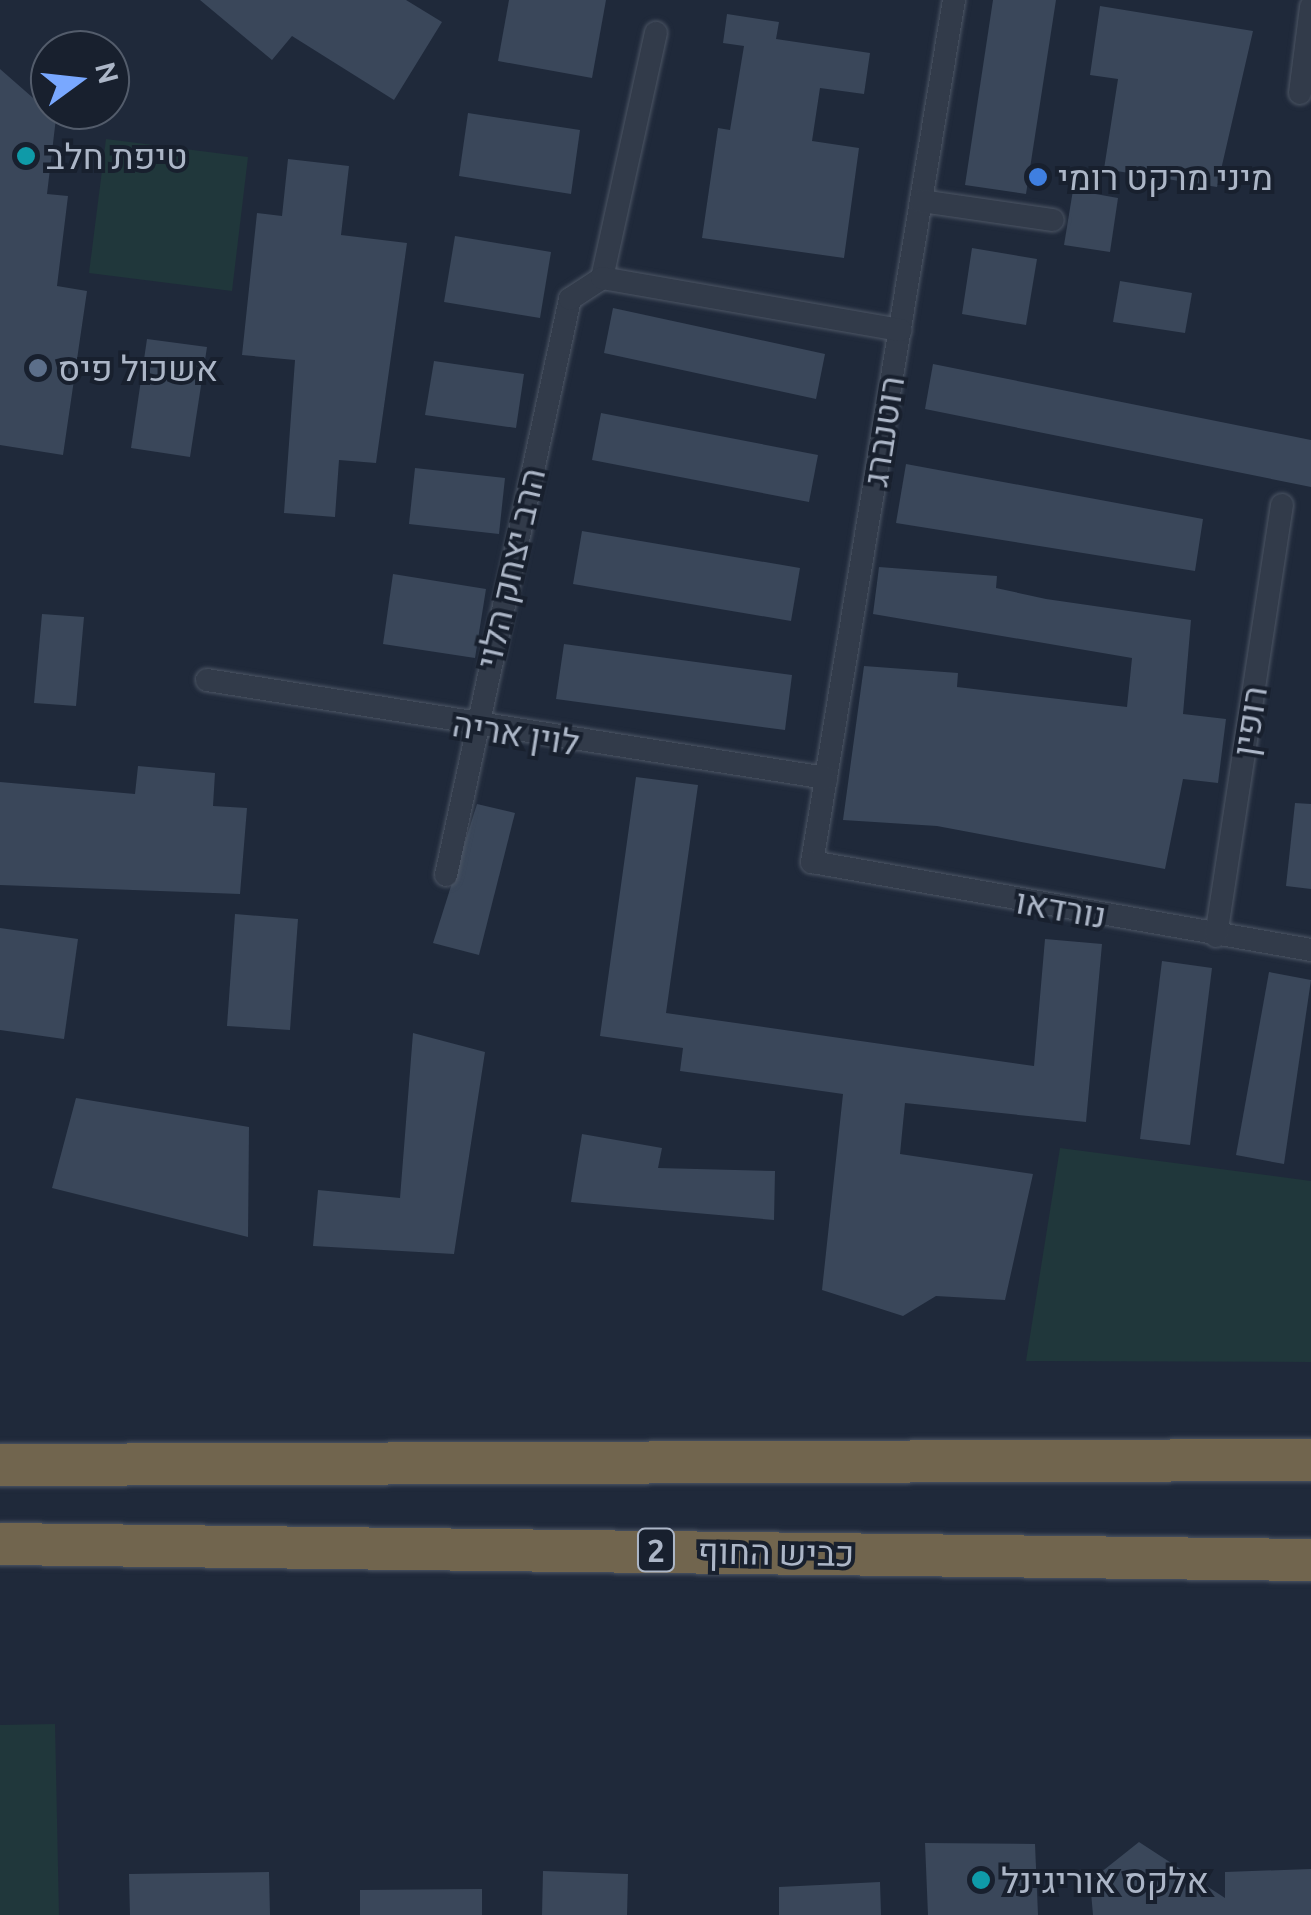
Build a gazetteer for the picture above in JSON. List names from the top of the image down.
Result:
{
  "streets": {
    "highway": ["2", "כביש החוף"],
    "street": [
      "רוטנברג",
      "הרב יצחק הלוי",
      "רופין",
      "לוין אריה",
      "נורדאו"
    ]
  },
  "crossings": [
    ["רוטנברג", "לוין אריה"],
    ["רוטנברג", "נורדאו"],
    ["הרב יצחק הלוי", "לוין אריה"],
    ["רופין", "נורדאו"]
  ],
  "places": [
    "טיפת חלב",
    "מיני מרקט רומי",
    "אשכול פיס",
    "אלקס אוריגינל"
  ],
  "north": "right"
}
